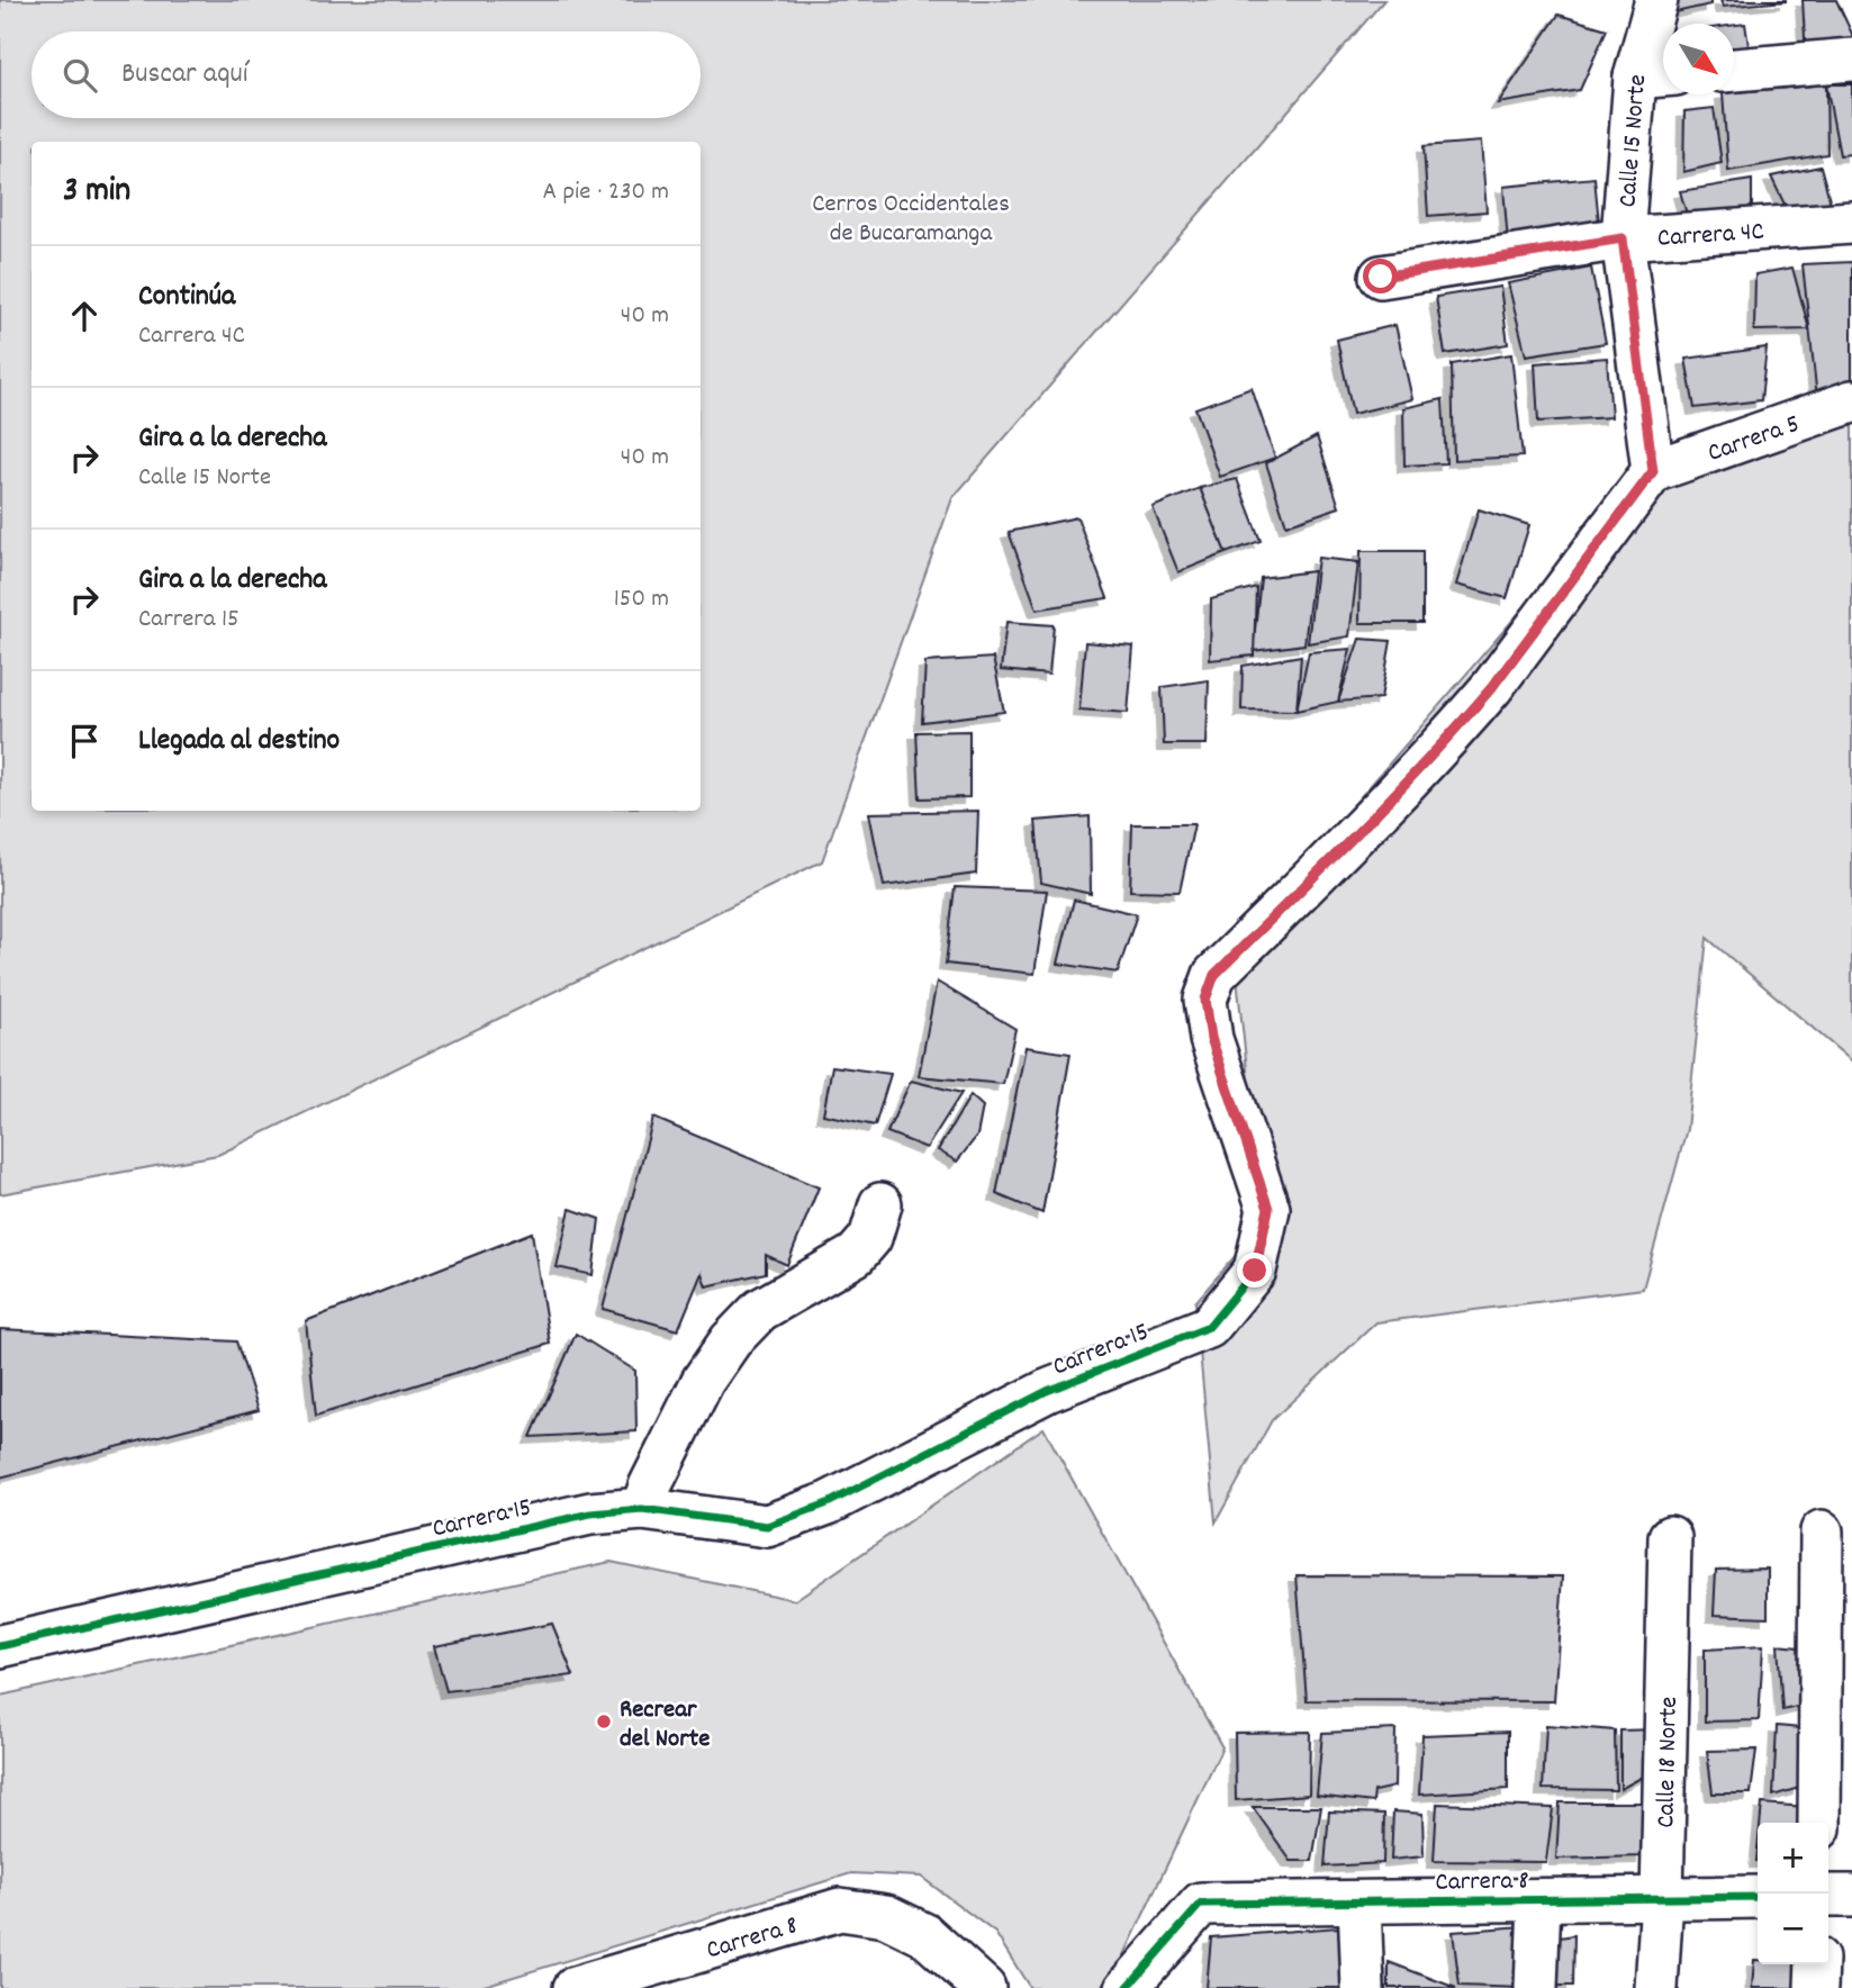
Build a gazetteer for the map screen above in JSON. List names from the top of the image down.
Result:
{
  "streets": {
    "street": [
      "Calle 15 Norte",
      "Carrera 4C",
      "Carrera 5",
      "Carrera 15",
      "Calle 18 Norte",
      "Carrera 8"
    ]
  },
  "crossings": [
    ["Calle 15 Norte", "Carrera 4C"],
    ["Calle 15 Norte", "Carrera 5"],
    ["Calle 15 Norte", "Carrera 15"],
    ["Carrera 5", "Carrera 15"],
    ["Calle 18 Norte", "Carrera 8"]
  ],
  "parks": ["Cerros Occidentales de Bucaramanga"],
  "places": ["Recrear del Norte"],
  "north": "bottom right",
  "page": {
    "search": "Buscar aquí",
    "heading": ["3 min", "A pie · 230 m"],
    "list": [
      ["Continúa", "Carrera 4C", "40 m"],
      ["Gira a la derecha", "Calle 15 Norte", "40 m"],
      ["Gira a la derecha", "Carrera 15", "150 m"],
      "Llegada al destino"
    ],
    "map_buttons": ["+", "−"]
  }
}
